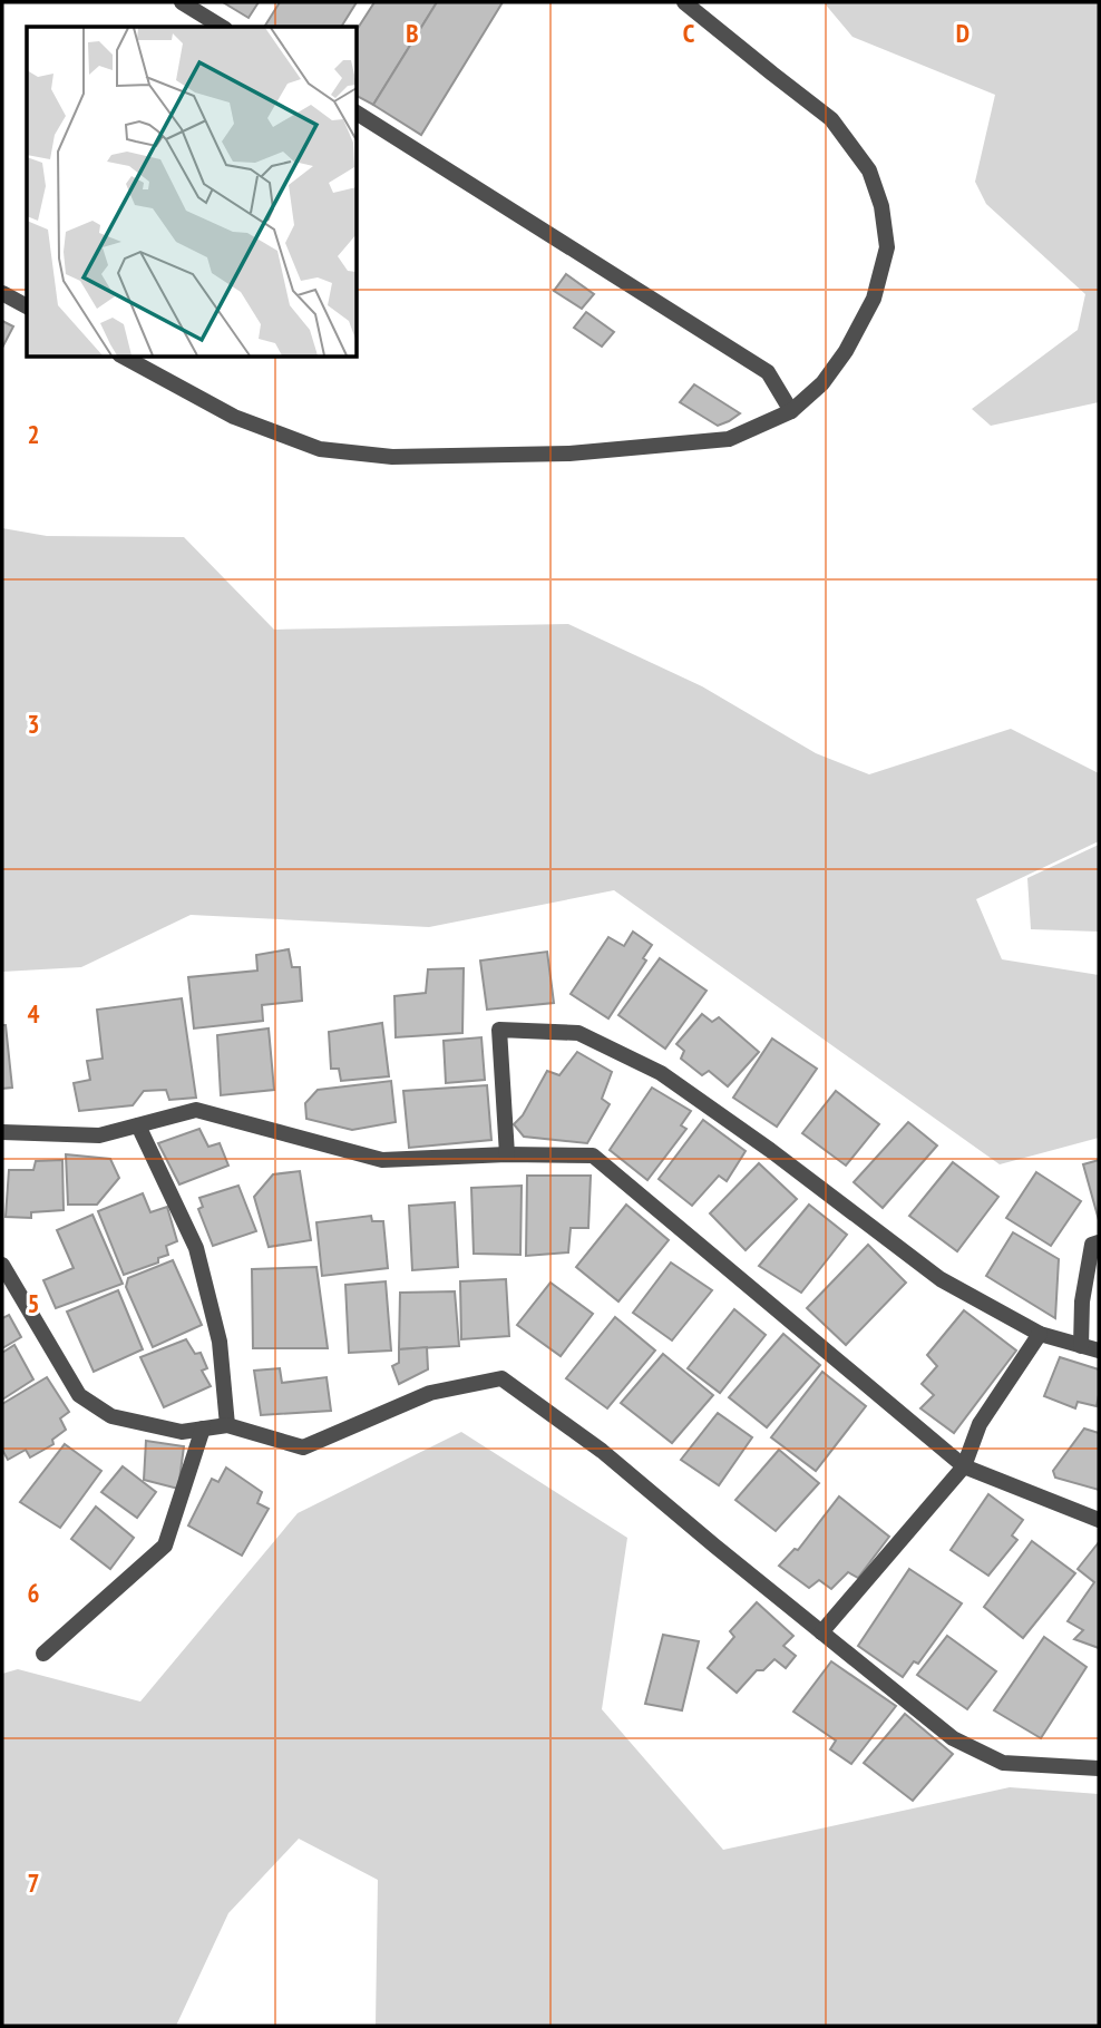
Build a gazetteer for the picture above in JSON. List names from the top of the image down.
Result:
{
  "grid": {
    "columns": ["B", "C", "D"],
    "rows": [
      "2",
      "3",
      "4",
      "5",
      "6",
      "7"
    ]
  }
}
